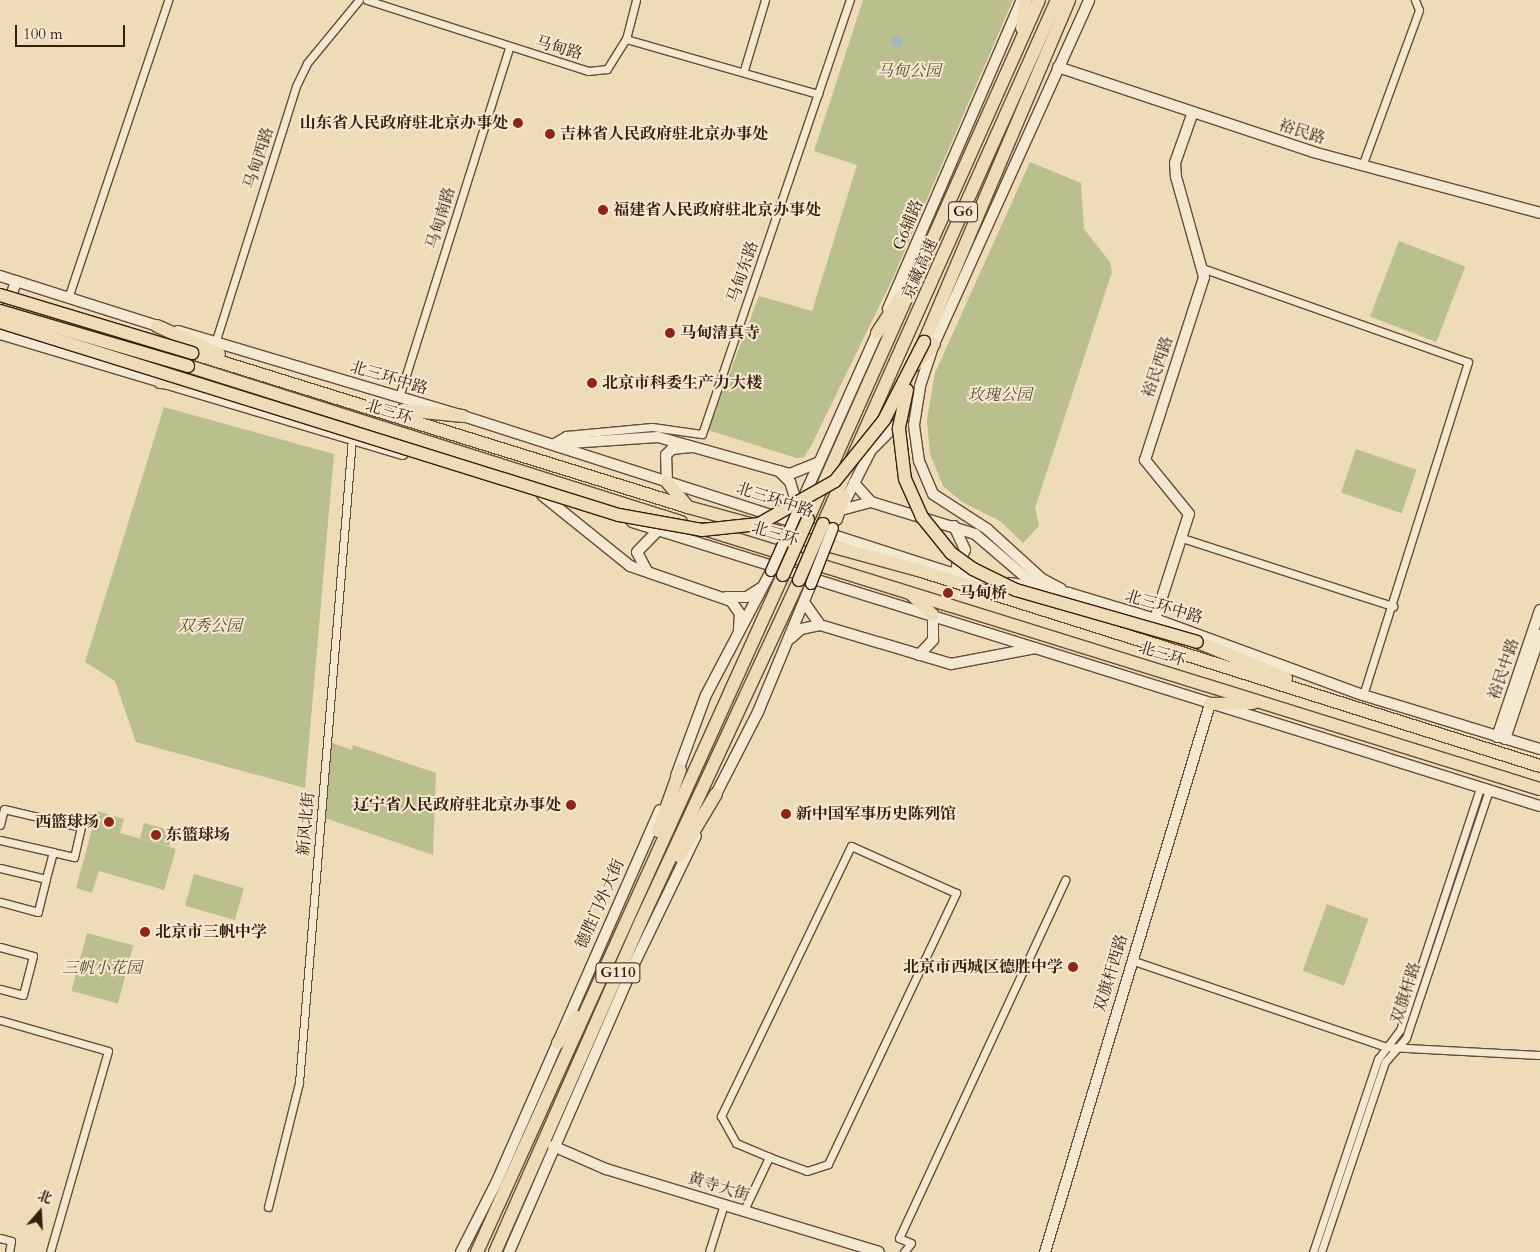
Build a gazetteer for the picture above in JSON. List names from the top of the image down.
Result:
{
  "streets": {
    "highway": [
      "G6",
      "京藏高速",
      "北三环",
      "德胜门外大街",
      "G110"
    ],
    "street": [
      "马甸路",
      "裕民路",
      "马甸西路",
      "马甸南路",
      "G6辅路",
      "马甸东路",
      "裕民西路",
      "北三环中路",
      "裕民中路",
      "新风北街",
      "双旗杆西路",
      "双旗杆路",
      "黄寺大街"
    ]
  },
  "crossings": [
    ["马甸路", "马甸南路"],
    ["裕民路", "裕民西路"],
    ["马甸西路", "北三环中路"],
    ["G6", "G6辅路"],
    ["G6", "京藏高速"],
    ["G6", "德胜门外大街"],
    ["G6", "G110"],
    ["马甸南路", "北三环中路"],
    ["G6辅路", "京藏高速"],
    ["马甸东路", "北三环中路"],
    ["裕民西路", "北三环中路"],
    ["北三环中路", "裕民中路"]
  ],
  "parks": [
    "马甸公园",
    "玫瑰公园",
    "双秀公园",
    "三帆小花园"
  ],
  "places": [
    "山东省人民政府驻北京办事处",
    "吉林省人民政府驻北京办事处",
    "福建省人民政府驻北京办事处",
    "马甸清真寺",
    "北京市科委生产力大楼",
    "马甸桥",
    "辽宁省人民政府驻北京办事处",
    "新中国军事历史陈列馆",
    "西篮球场",
    "东篮球场",
    "北京市三帆中学",
    "北京市西城区德胜中学"
  ],
  "scale_bar": "100 m",
  "north": "top"
}
